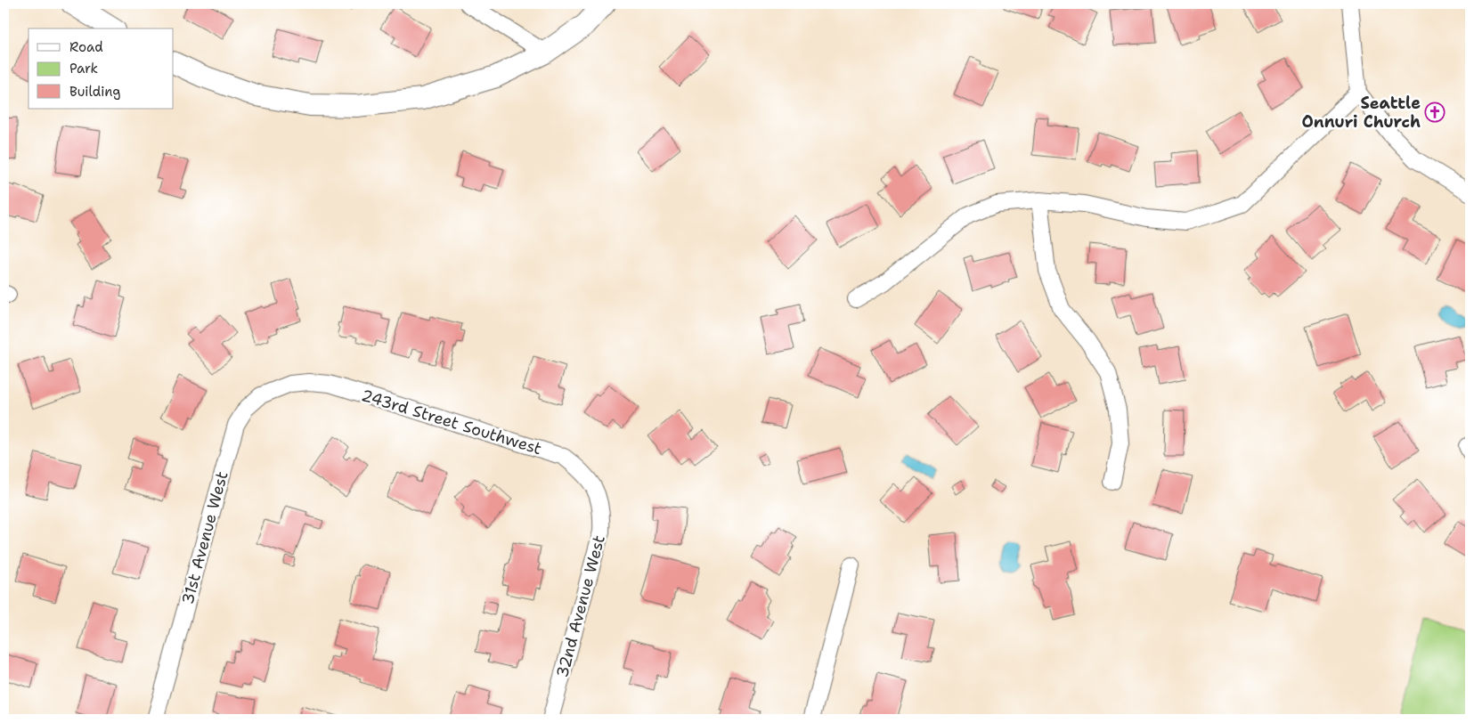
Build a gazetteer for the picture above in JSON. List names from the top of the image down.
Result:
{
  "streets": {
    "street": ["243rd Street Southwest", "31st Avenue West", "32nd Avenue West"]
  },
  "crossings": [
    ["243rd Street Southwest", "31st Avenue West"],
    ["243rd Street Southwest", "32nd Avenue West"]
  ],
  "places": {
    "church": ["Seattle Onnuri Church"]
  },
  "legend": ["Road", "Park", "Building"]
}
